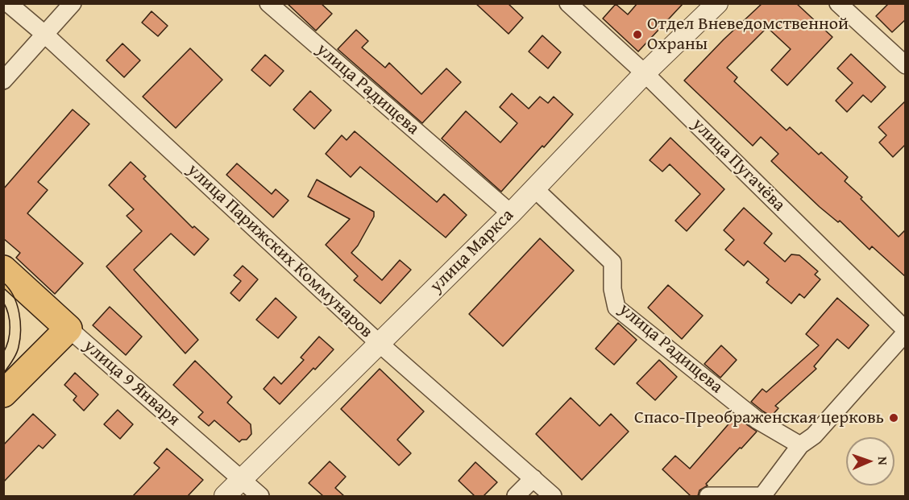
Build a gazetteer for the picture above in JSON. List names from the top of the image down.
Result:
{
  "streets": {
    "main road": ["улица 9 Января"],
    "street": [
      "улица Радищева",
      "улица Пугачёва",
      "улица Парижских Коммунаров",
      "улица Маркса"
    ]
  },
  "crossings": [
    ["улица Радищева", "улица Маркса"],
    ["улица Пугачёва", "улица Маркса"],
    ["улица Парижских Коммунаров", "улица Маркса"],
    ["улица Маркса", "улица 9 Января"]
  ],
  "places": ["Отдел Вневедомственной Охраны", "Спасо-Преображенская церковь"],
  "north": "right"
}
